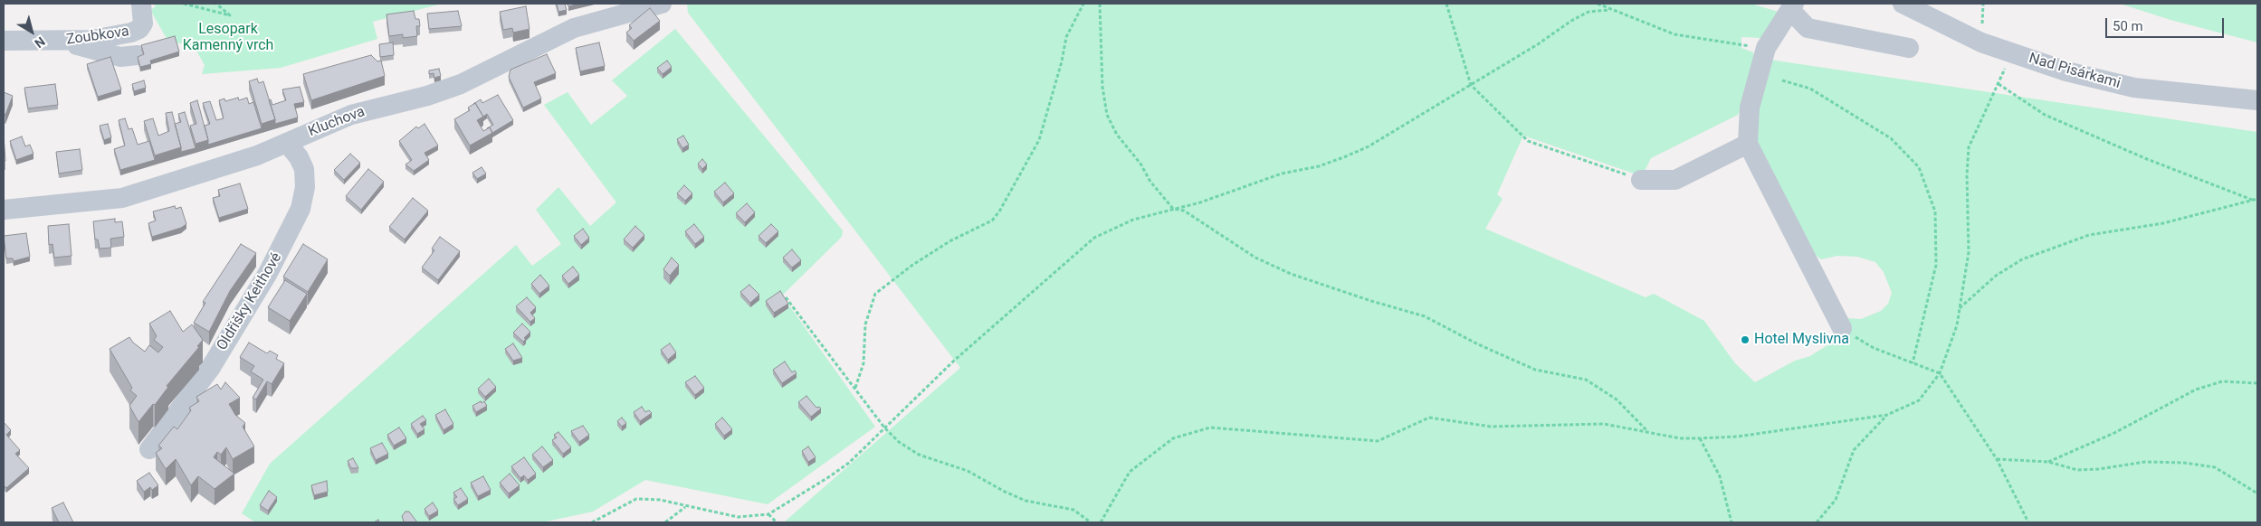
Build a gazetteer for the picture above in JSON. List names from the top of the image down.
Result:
{
  "streets": {
    "street": [
      "Zoubkova",
      "Nad Pisárkami",
      "Kluchova",
      "Oldřišky Keithové"
    ]
  },
  "crossings": [
    ["Kluchova", "Oldřišky Keithové"]
  ],
  "parks": ["Lesopark Kamenný vrch"],
  "places": ["Hotel Myslivna"],
  "scale_bar": "50 m",
  "north": "bottom right"
}
